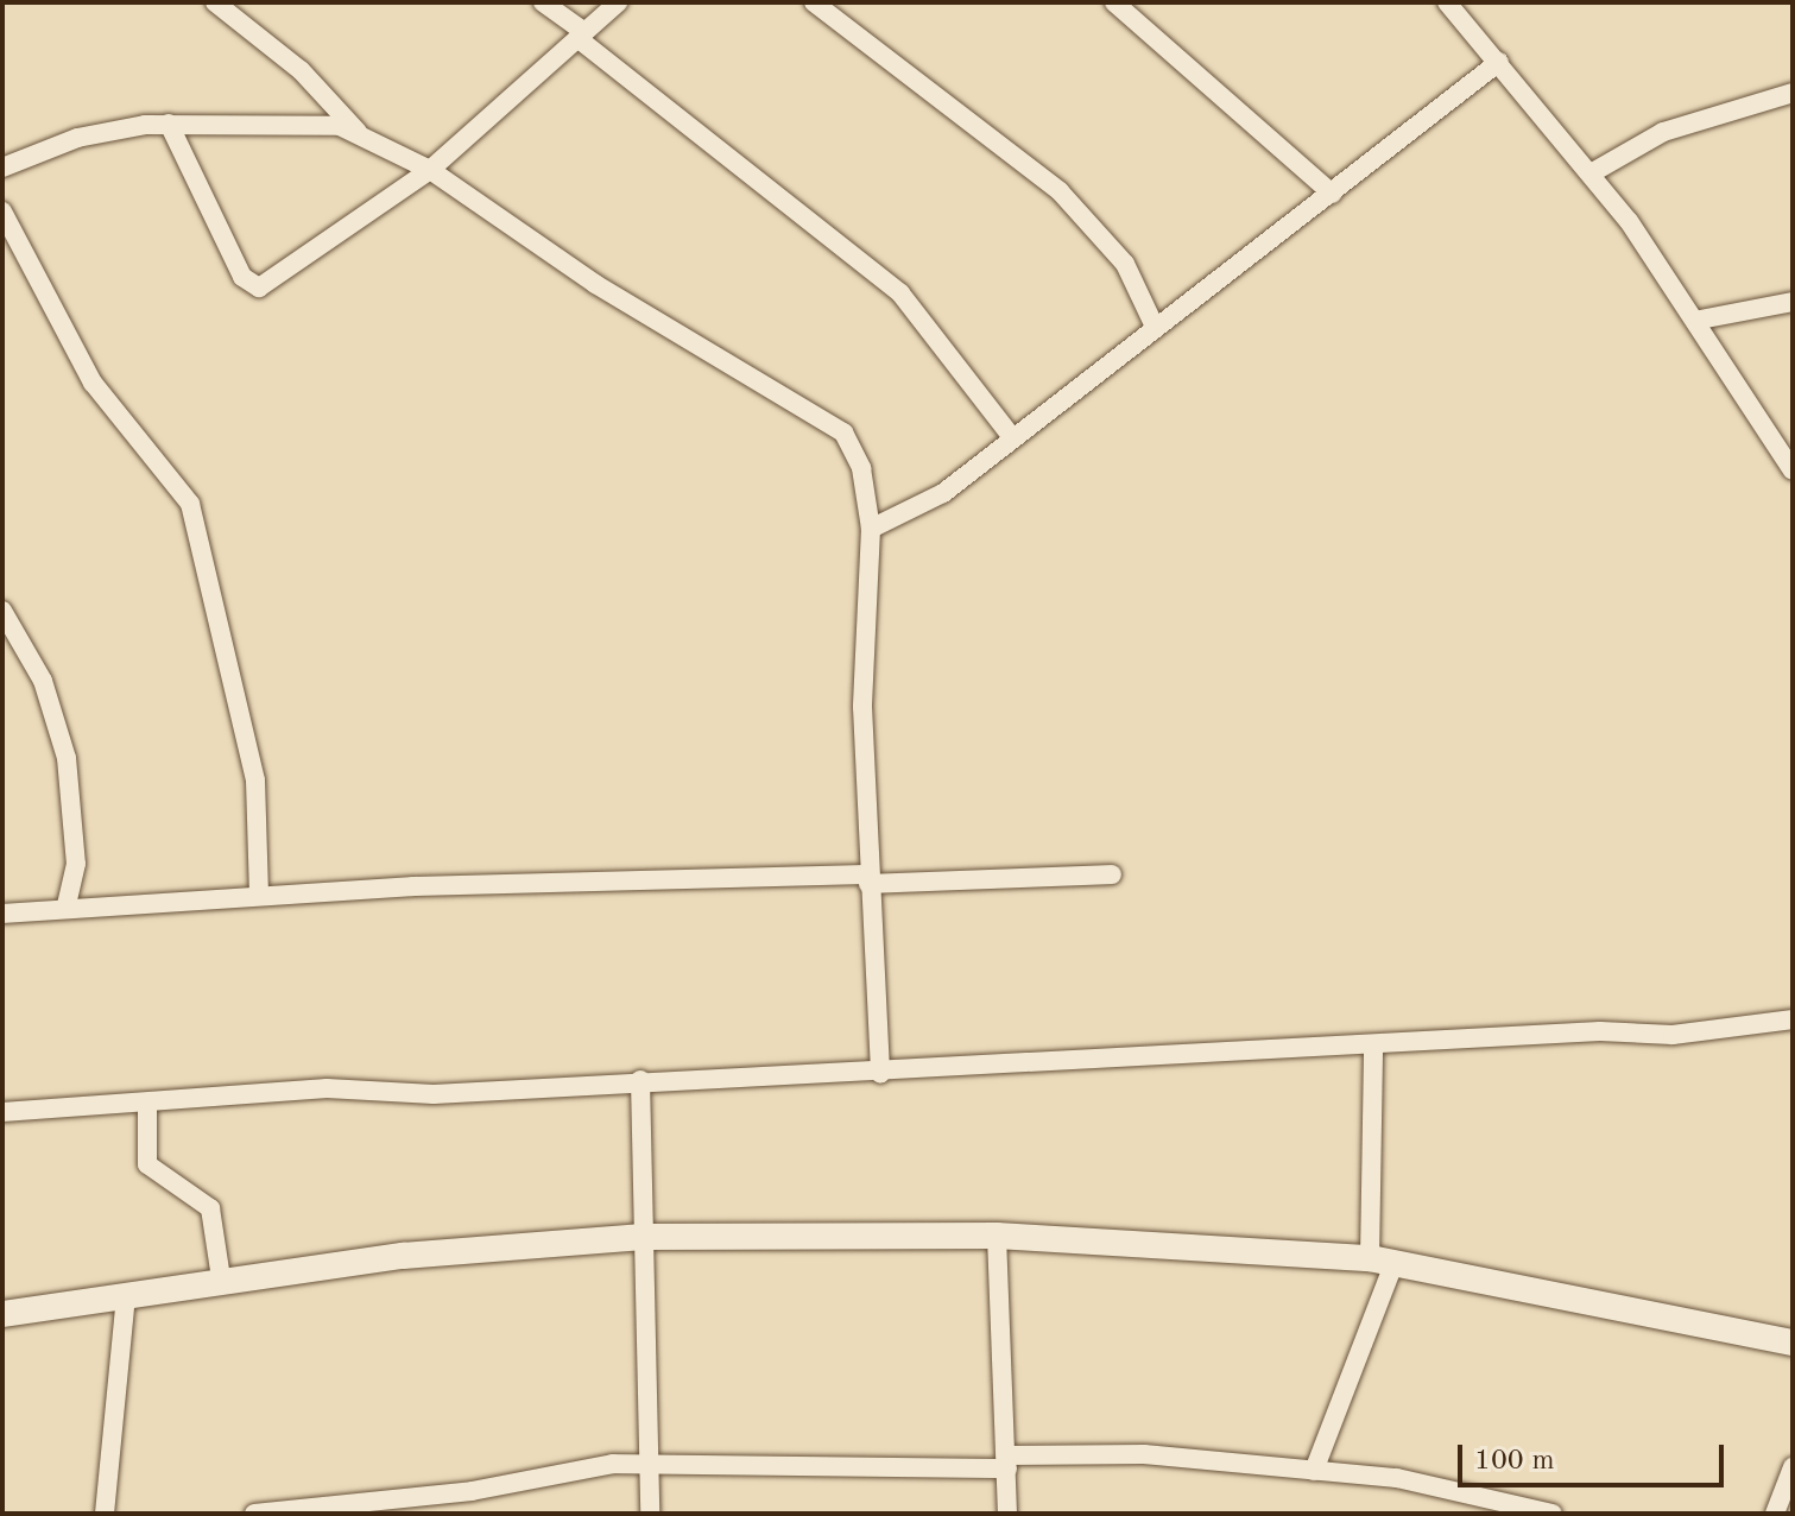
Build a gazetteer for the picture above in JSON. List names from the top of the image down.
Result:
{
  "scale_bar": "100 m"
}
